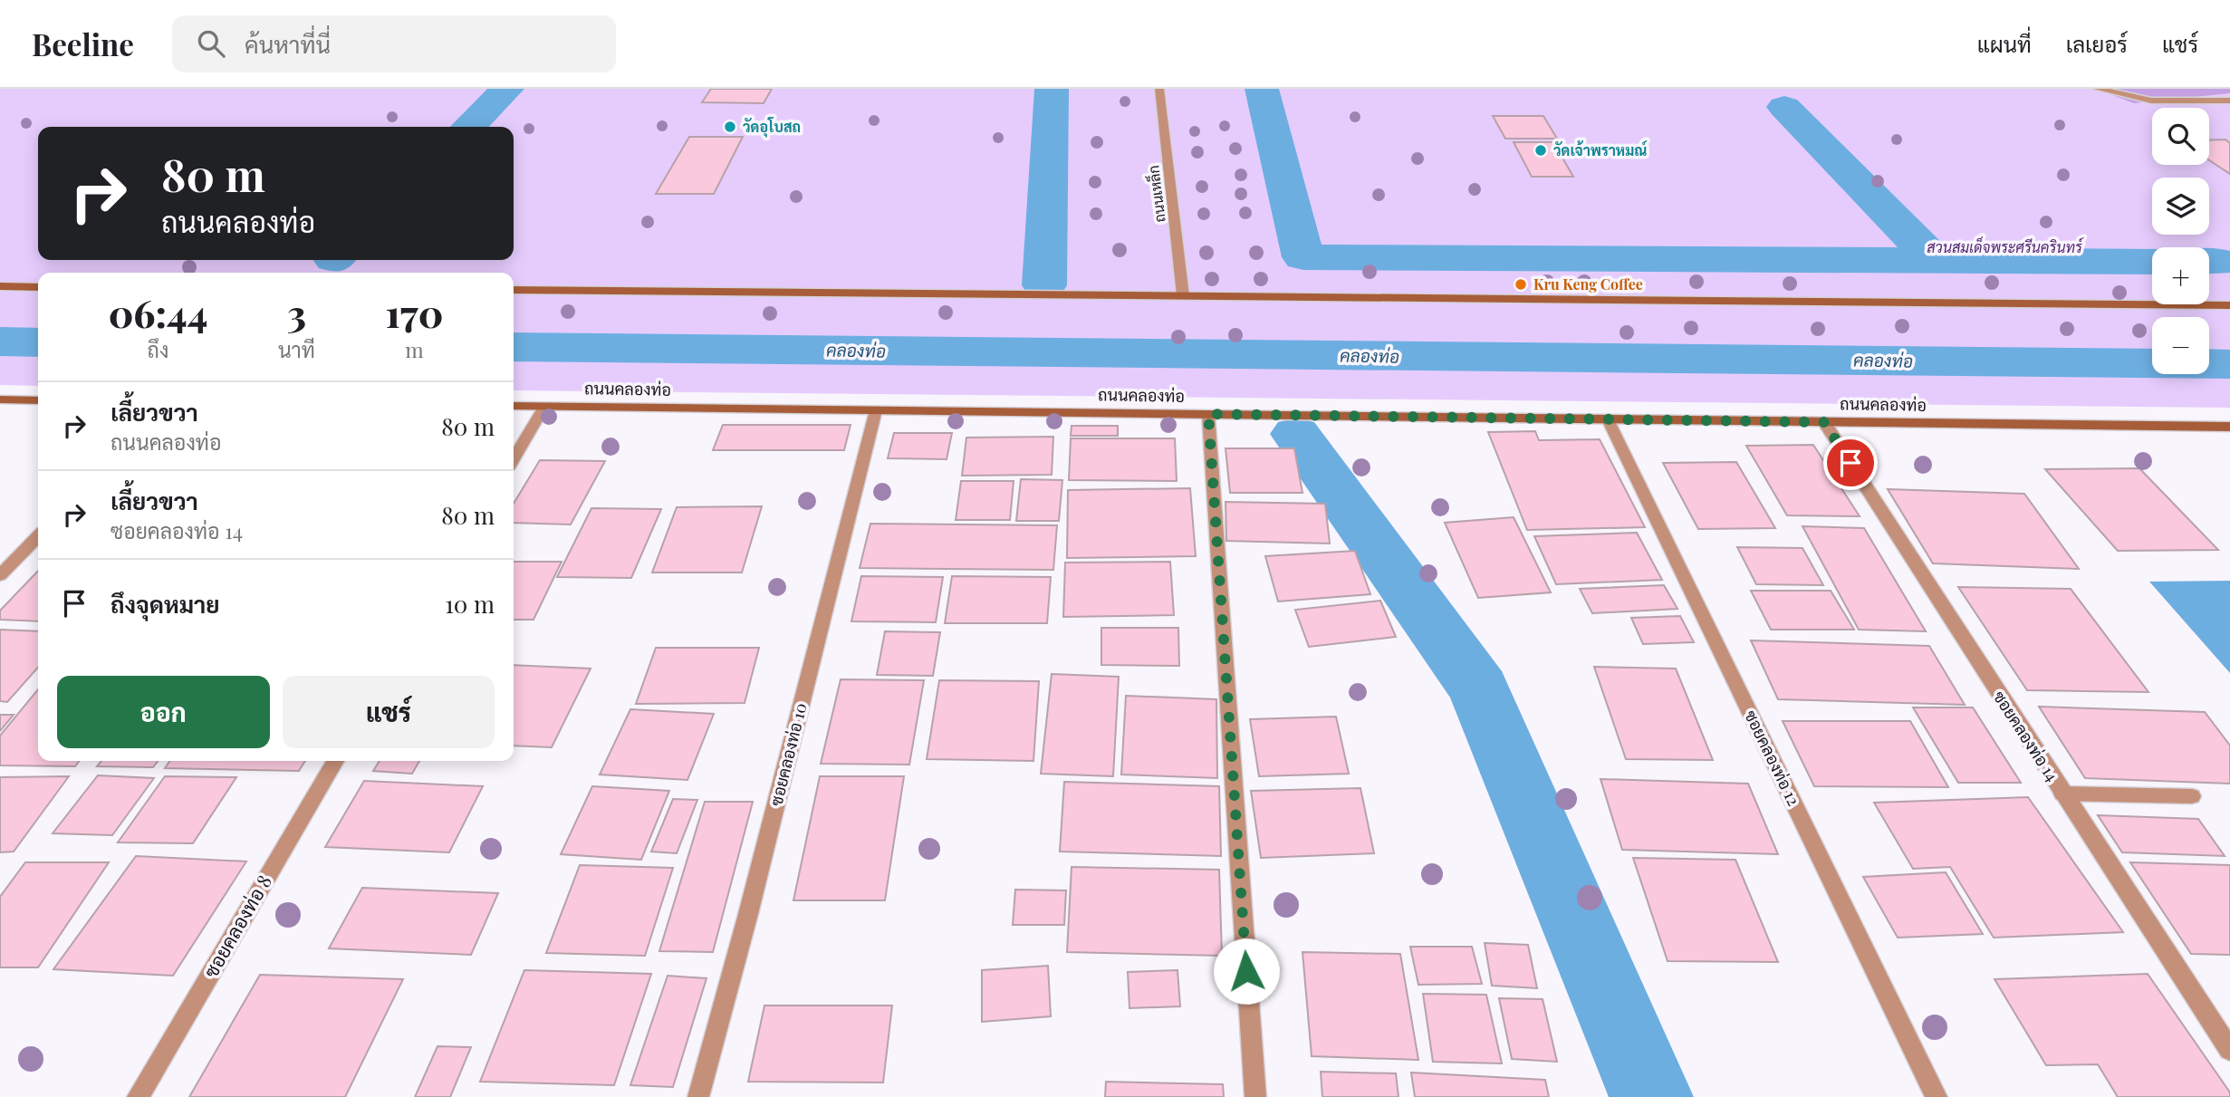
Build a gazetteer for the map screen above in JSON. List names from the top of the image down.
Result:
{
  "streets": {
    "street": [
      "ถนนเหล็ก",
      "ถนนคลองท่อ",
      "ซอยคลองท่อ 14",
      "ซอยคลองท่อ 10",
      "ซอยคลองท่อ 12",
      "ซอยคลองท่อ 8"
    ]
  },
  "crossings": [
    ["ถนนคลองท่อ", "ซอยคลองท่อ 14"],
    ["ถนนคลองท่อ", "ซอยคลองท่อ 10"],
    ["ถนนคลองท่อ", "ซอยคลองท่อ 12"]
  ],
  "water": ["คลองท่อ"],
  "parks": ["สวนสมเด็จพระศรีนครินทร์"],
  "places": ["วัดอุโบสถ", "วัดเจ้าพราหมณ์", "Kru Keng Coffee"],
  "page": {
    "header": "Beeline",
    "search": "ค้นหาที่นี่",
    "nav": ["แผนที่", "เลเยอร์", "แชร์"],
    "map_buttons": ["+", "−"],
    "turn": ["80 m", "ถนนคลองท่อ"],
    "eta": [
      "06:44",
      "ถึง",
      "3",
      "นาที",
      "170",
      "m"
    ],
    "list": [
      {
        "name": "เลี้ยวขวา",
        "note": "ถนนคลองท่อ",
        "value": "80 m"
      },
      {
        "name": "เลี้ยวขวา",
        "note": "ซอยคลองท่อ 14",
        "value": "80 m"
      },
      {
        "name": "ถึงจุดหมาย",
        "value": "10 m"
      }
    ],
    "buttons": ["ออก", "แชร์"]
  }
}
